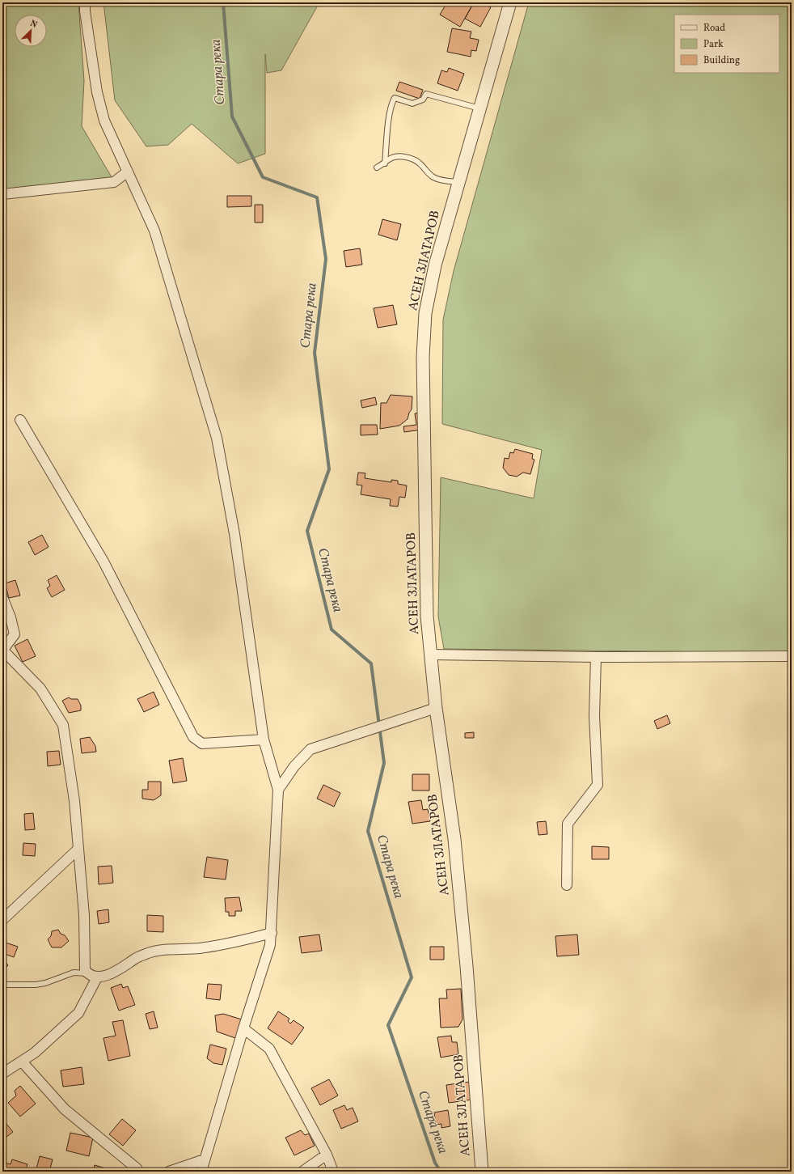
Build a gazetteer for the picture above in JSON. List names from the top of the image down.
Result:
{
  "streets": {
    "street": ["АСЕН ЗЛАТАРОВ"]
  },
  "water": ["Стара река"],
  "legend": ["Road", "Park", "Building"],
  "north": "top right"
}
